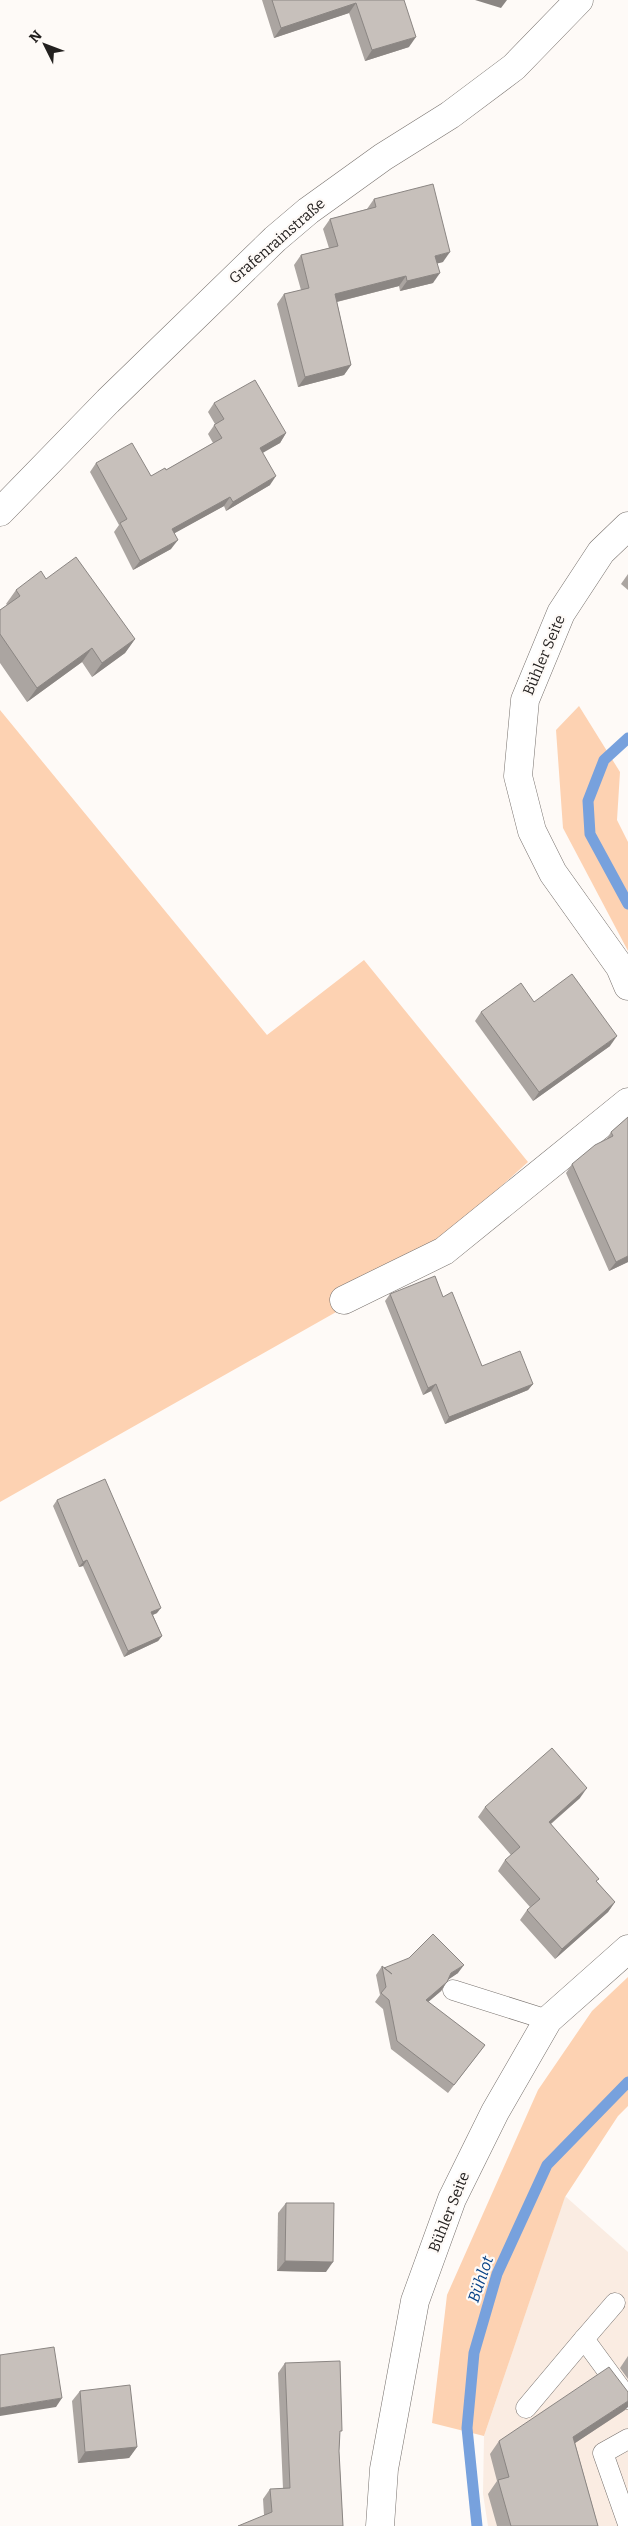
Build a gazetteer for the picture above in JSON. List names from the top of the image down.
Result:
{
  "streets": {
    "street": ["Grafenrainstraße", "Bühler Seite"]
  },
  "water": ["Bühlot"],
  "north": "top left"
}
